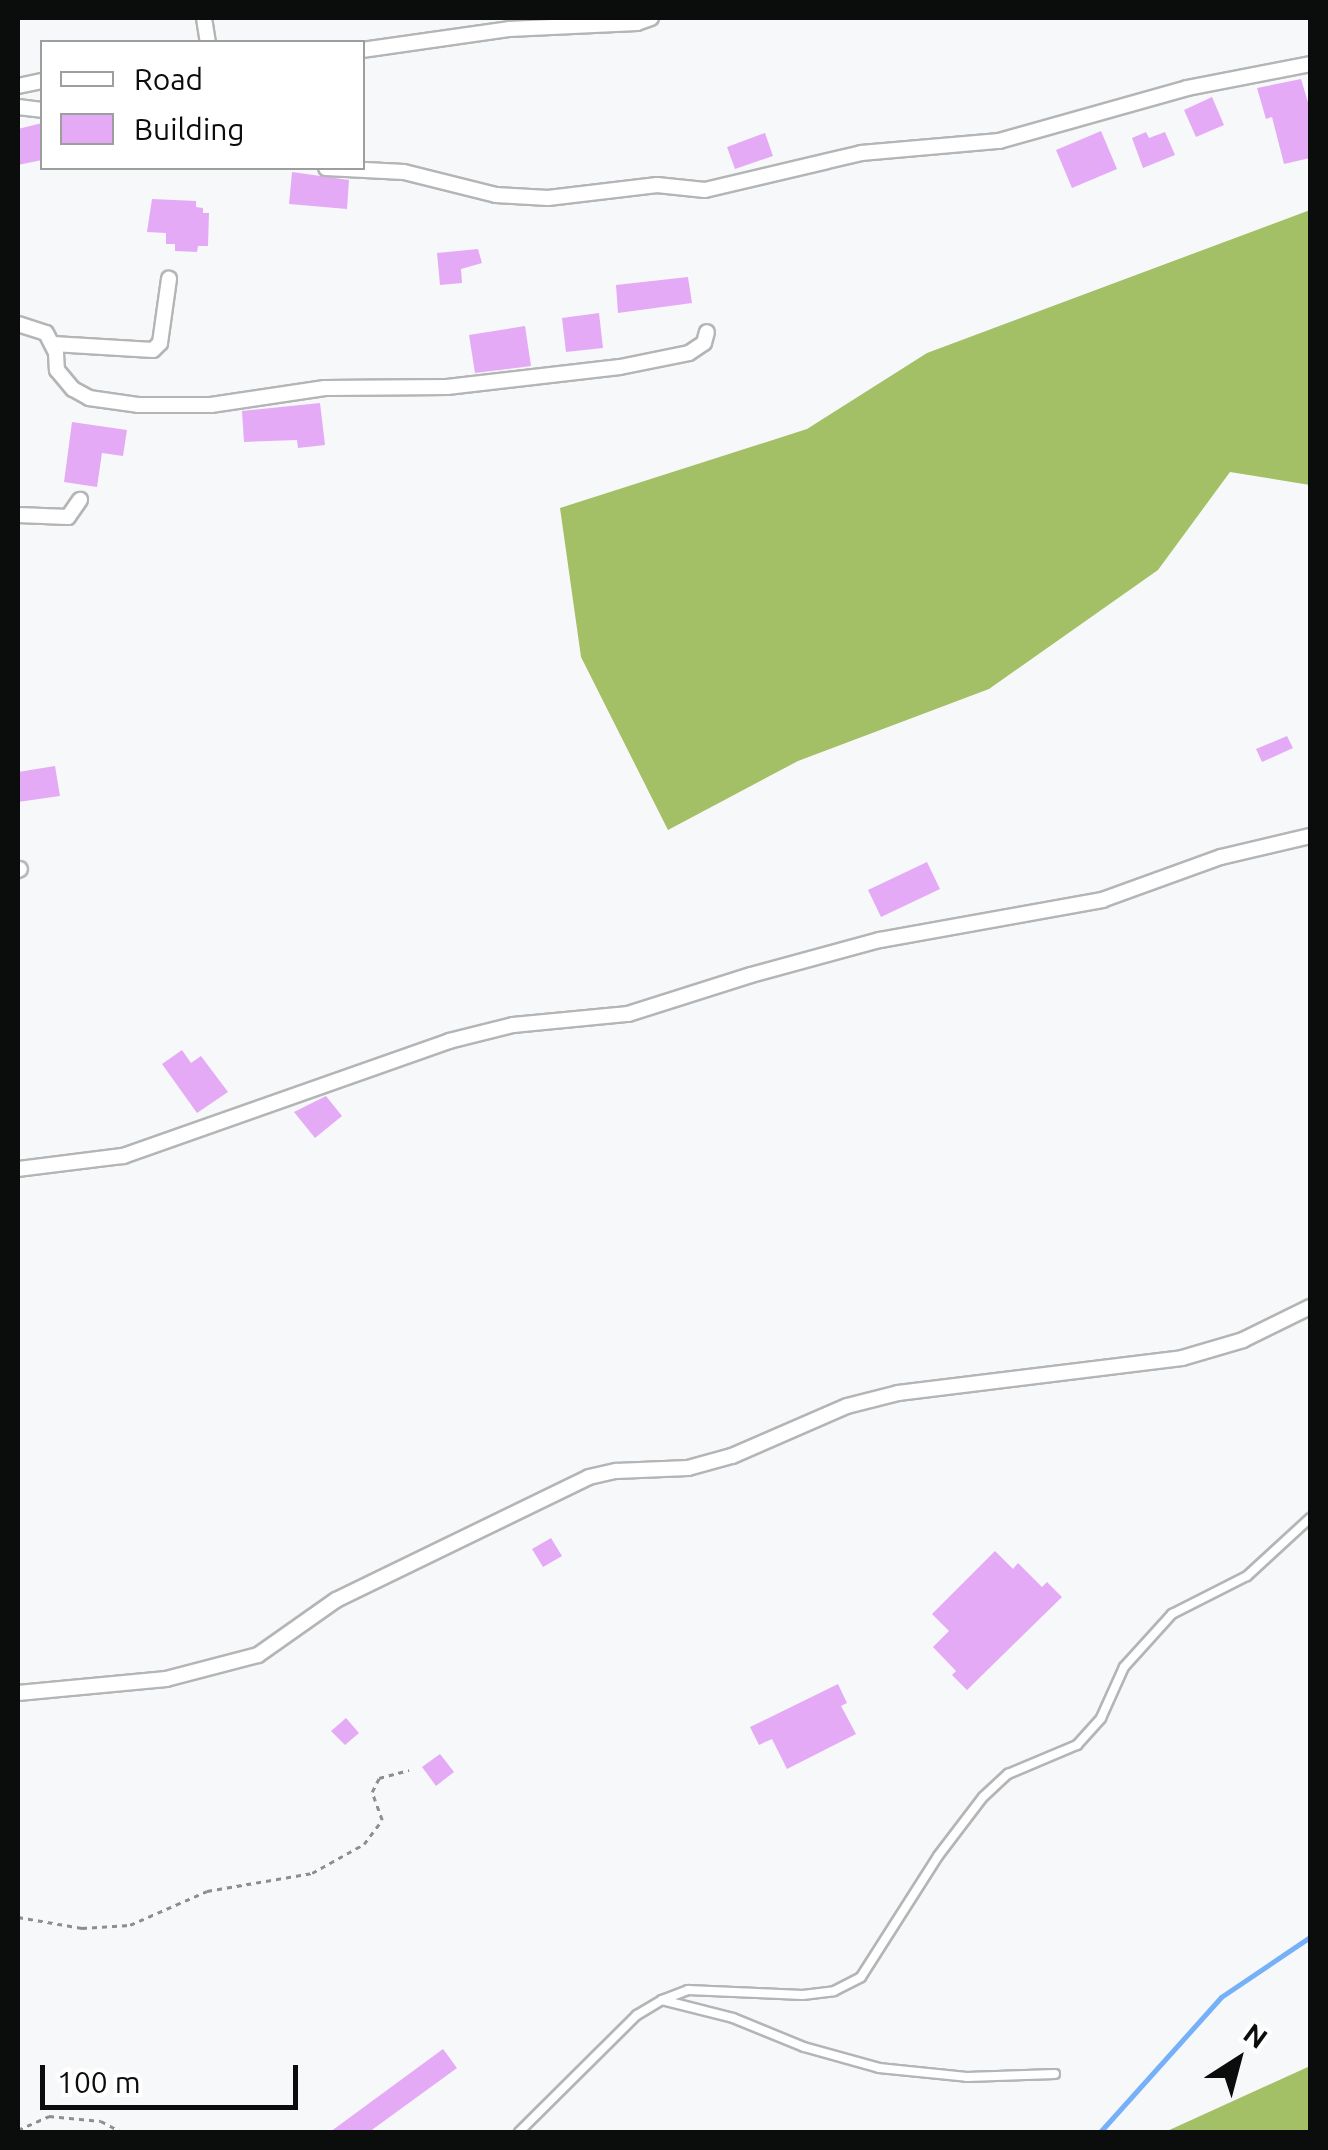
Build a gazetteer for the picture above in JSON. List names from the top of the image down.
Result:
{
  "legend": ["Road", "Building"],
  "scale_bar": "100 m",
  "north": "top right"
}
